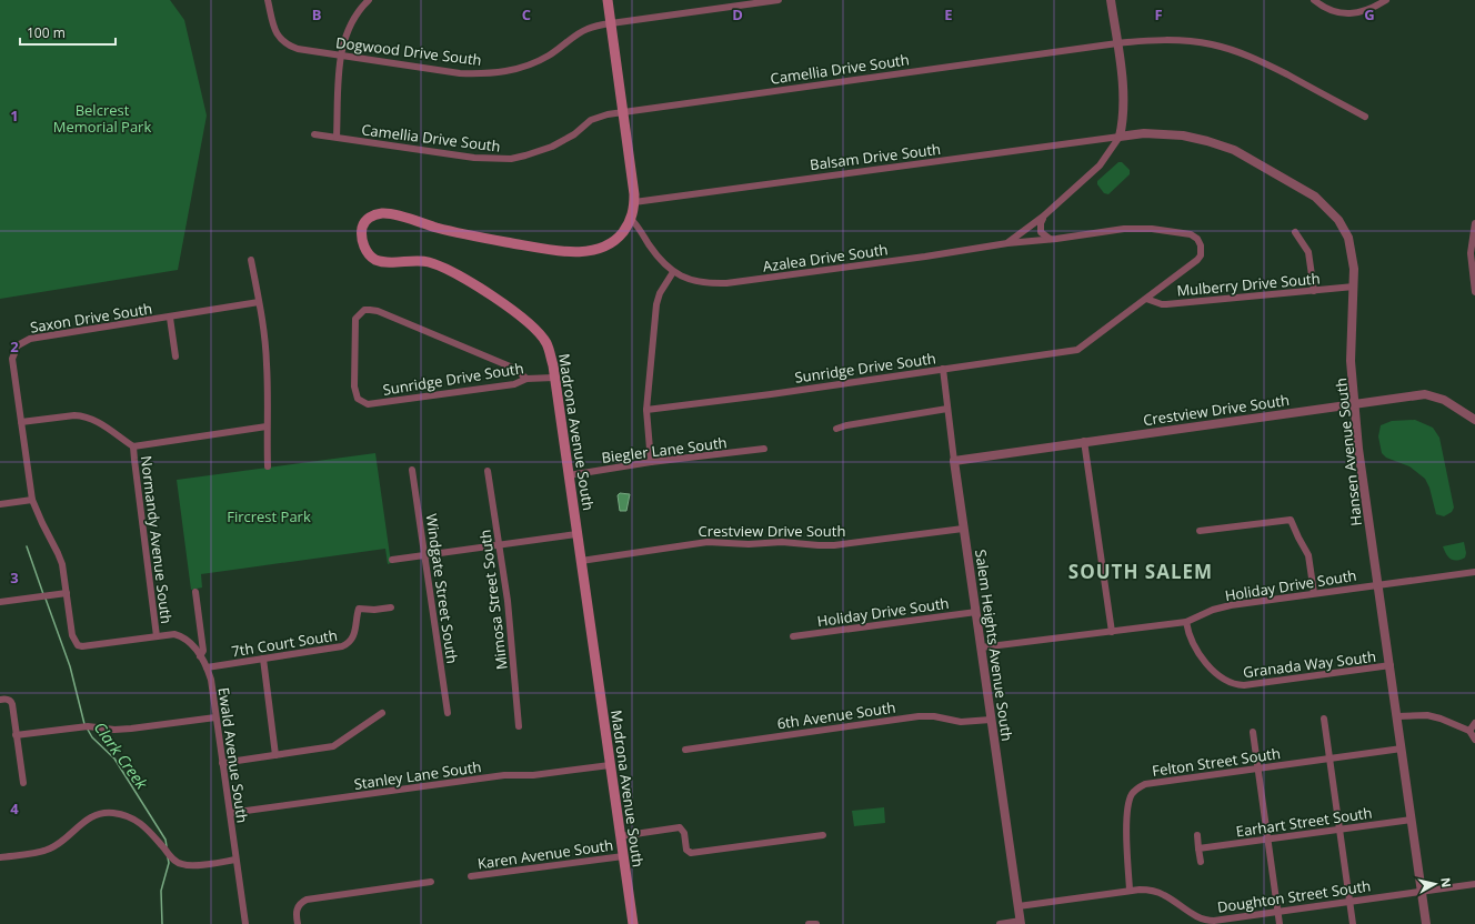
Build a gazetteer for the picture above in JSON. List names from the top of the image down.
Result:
{
  "streets": {
    "main road": ["Madrona Avenue South"],
    "street": [
      "Dogwood Drive South",
      "Camellia Drive South",
      "Balsam Drive South",
      "Azalea Drive South",
      "Mulberry Drive South",
      "Saxon Drive South",
      "Sunridge Drive South",
      "Crestview Drive South",
      "Biegler Lane South",
      "Hansen Avenue South",
      "Normandy Avenue South",
      "Holiday Drive South",
      "Windgate Street South",
      "Mimosa Street South",
      "7th Court South",
      "Salem Heights Avenue South",
      "Granada Way South",
      "6th Avenue South",
      "Ewald Avenue South",
      "Felton Street South",
      "Stanley Lane South",
      "Earhart Street South",
      "Karen Avenue South",
      "Doughton Street South"
    ]
  },
  "crossings": [
    ["Dogwood Drive South", "Madrona Avenue South"],
    ["Camellia Drive South", "Madrona Avenue South"],
    ["Balsam Drive South", "Madrona Avenue South"],
    ["Balsam Drive South", "Hansen Avenue South"],
    ["Azalea Drive South", "Sunridge Drive South"],
    ["Azalea Drive South", "Madrona Avenue South"],
    ["Mulberry Drive South", "Sunridge Drive South"],
    ["Mulberry Drive South", "Hansen Avenue South"],
    ["Sunridge Drive South", "Madrona Avenue South"],
    ["Sunridge Drive South", "Salem Heights Avenue South"],
    ["Crestview Drive South", "Madrona Avenue South"],
    ["Crestview Drive South", "Hansen Avenue South"],
    ["Crestview Drive South", "Salem Heights Avenue South"],
    ["Madrona Avenue South", "Biegler Lane South"],
    ["Madrona Avenue South", "Stanley Lane South"],
    ["Madrona Avenue South", "Karen Avenue South"],
    ["Hansen Avenue South", "Holiday Drive South"],
    ["Hansen Avenue South", "Granada Way South"],
    ["Hansen Avenue South", "Felton Street South"],
    ["Hansen Avenue South", "Earhart Street South"],
    ["Hansen Avenue South", "Doughton Street South"],
    ["Holiday Drive South", "Salem Heights Avenue South"],
    ["Holiday Drive South", "Granada Way South"],
    ["7th Court South", "Ewald Avenue South"],
    ["Salem Heights Avenue South", "6th Avenue South"],
    ["Salem Heights Avenue South", "Doughton Street South"],
    ["Ewald Avenue South", "Stanley Lane South"],
    ["Felton Street South", "Doughton Street South"]
  ],
  "districts": ["SOUTH SALEM"],
  "water": ["Clark Creek"],
  "parks": ["Belcrest Memorial Park", "Fircrest Park"],
  "scale_bar": "100 m",
  "north": "right",
  "grid": {
    "columns": [
      "B",
      "C",
      "D",
      "E",
      "F",
      "G"
    ],
    "rows": [
      "1",
      "2",
      "3",
      "4"
    ]
  }
}
